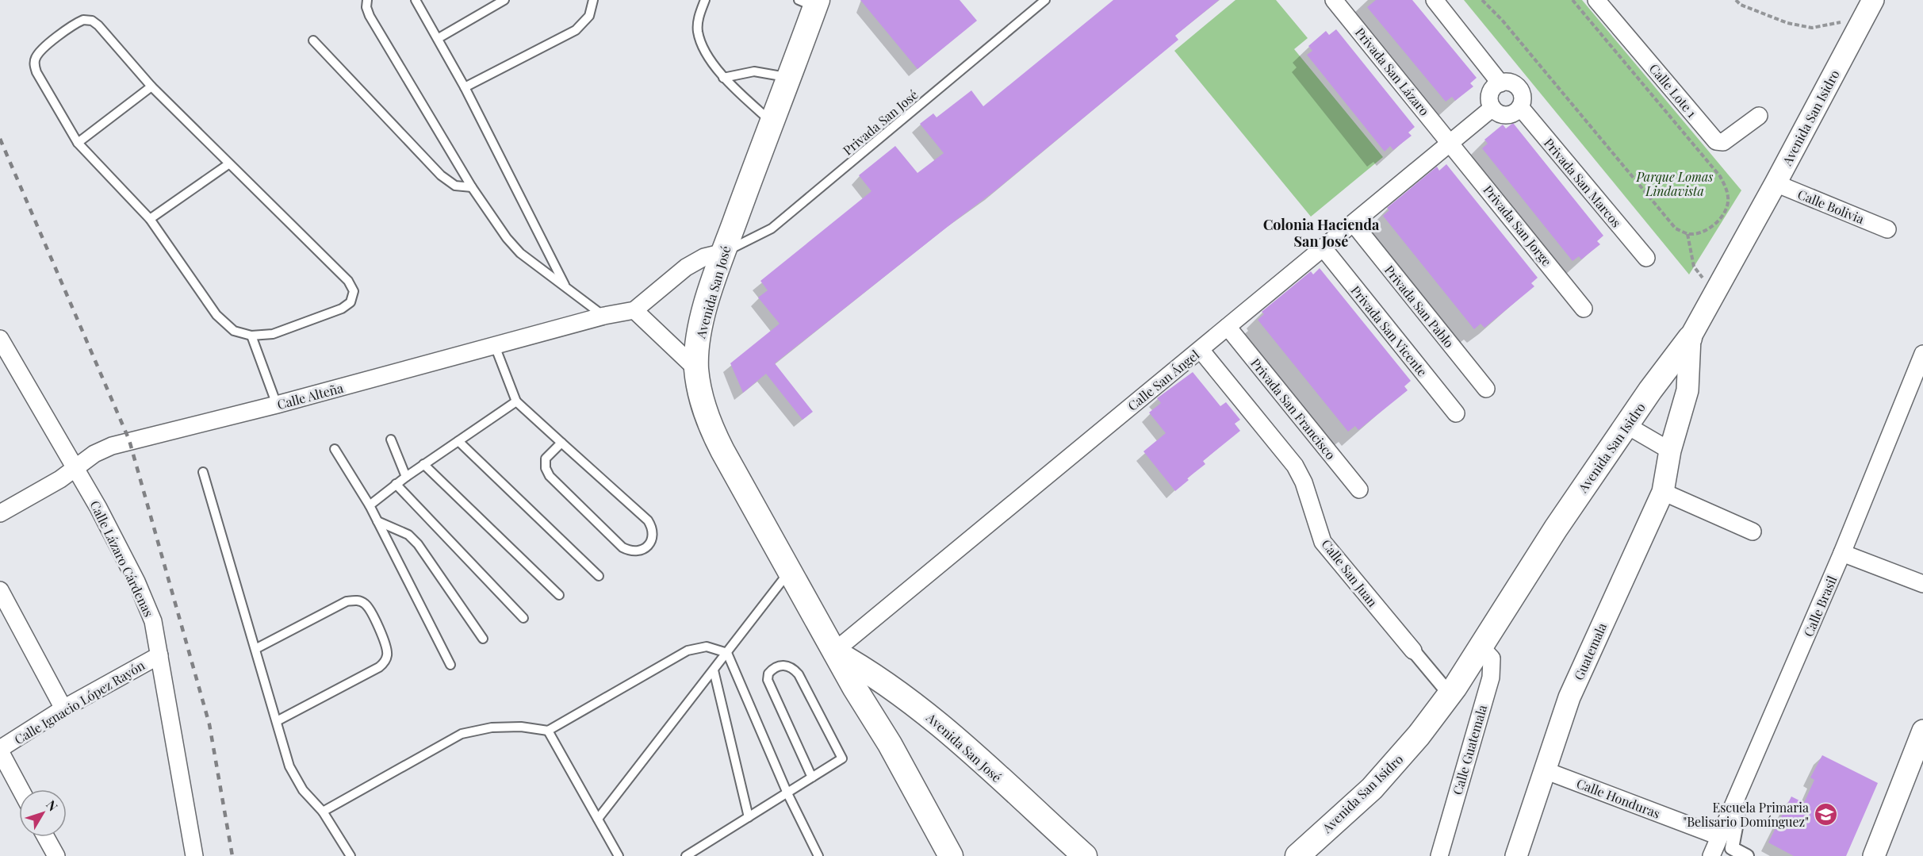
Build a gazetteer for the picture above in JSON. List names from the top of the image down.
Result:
{
  "streets": {
    "main road": ["Avenida San Isidro", "Avenida San José"],
    "street": [
      "Privada San Lázaro",
      "Calle Lote 1",
      "Privada San Marcos",
      "Calle Bolivia",
      "Privada San Jorge",
      "Privada San Pablo",
      "Privada San Vicente",
      "Calle San Ángel",
      "Calle Alteña",
      "Privada San Francisco",
      "Calle Lázaro Cárdenas",
      "Calle San Juan",
      "Calle Brasil",
      "Guatemala",
      "Calle Ignacio López Rayón",
      "Calle Guatemala",
      "Calle Honduras"
    ],
    "lane": ["Privada San José"]
  },
  "crossings": [
    ["Privada San Lázaro", "Privada San Jorge"],
    ["Privada San Lázaro", "Calle San Ángel"],
    ["Avenida San Isidro", "Calle Bolivia"],
    ["Avenida San Isidro", "Calle San Juan"],
    ["Avenida San Isidro", "Calle Guatemala"],
    ["Privada San José", "Avenida San José"],
    ["Privada San José", "Calle Alteña"],
    ["Privada San Marcos", "Calle San Ángel"],
    ["Privada San Jorge", "Calle San Ángel"],
    ["Avenida San José", "Calle San Ángel"],
    ["Avenida San José", "Calle Alteña"],
    ["Privada San Pablo", "Calle San Ángel"],
    ["Privada San Vicente", "Calle San Ángel"],
    ["Calle San Ángel", "Privada San Francisco"],
    ["Calle San Ángel", "Calle San Juan"],
    ["Calle Alteña", "Calle Lázaro Cárdenas"],
    ["Calle Lázaro Cárdenas", "Calle Ignacio López Rayón"],
    ["Calle Brasil", "Calle Honduras"],
    ["Guatemala", "Calle Honduras"]
  ],
  "districts": ["Colonia Hacienda San José"],
  "parks": ["Parque Lomas Lindavista"],
  "places": {
    "school or university": ["Escuela Primaria \"Belisario Domínguez\""]
  },
  "north": "top right"
}
